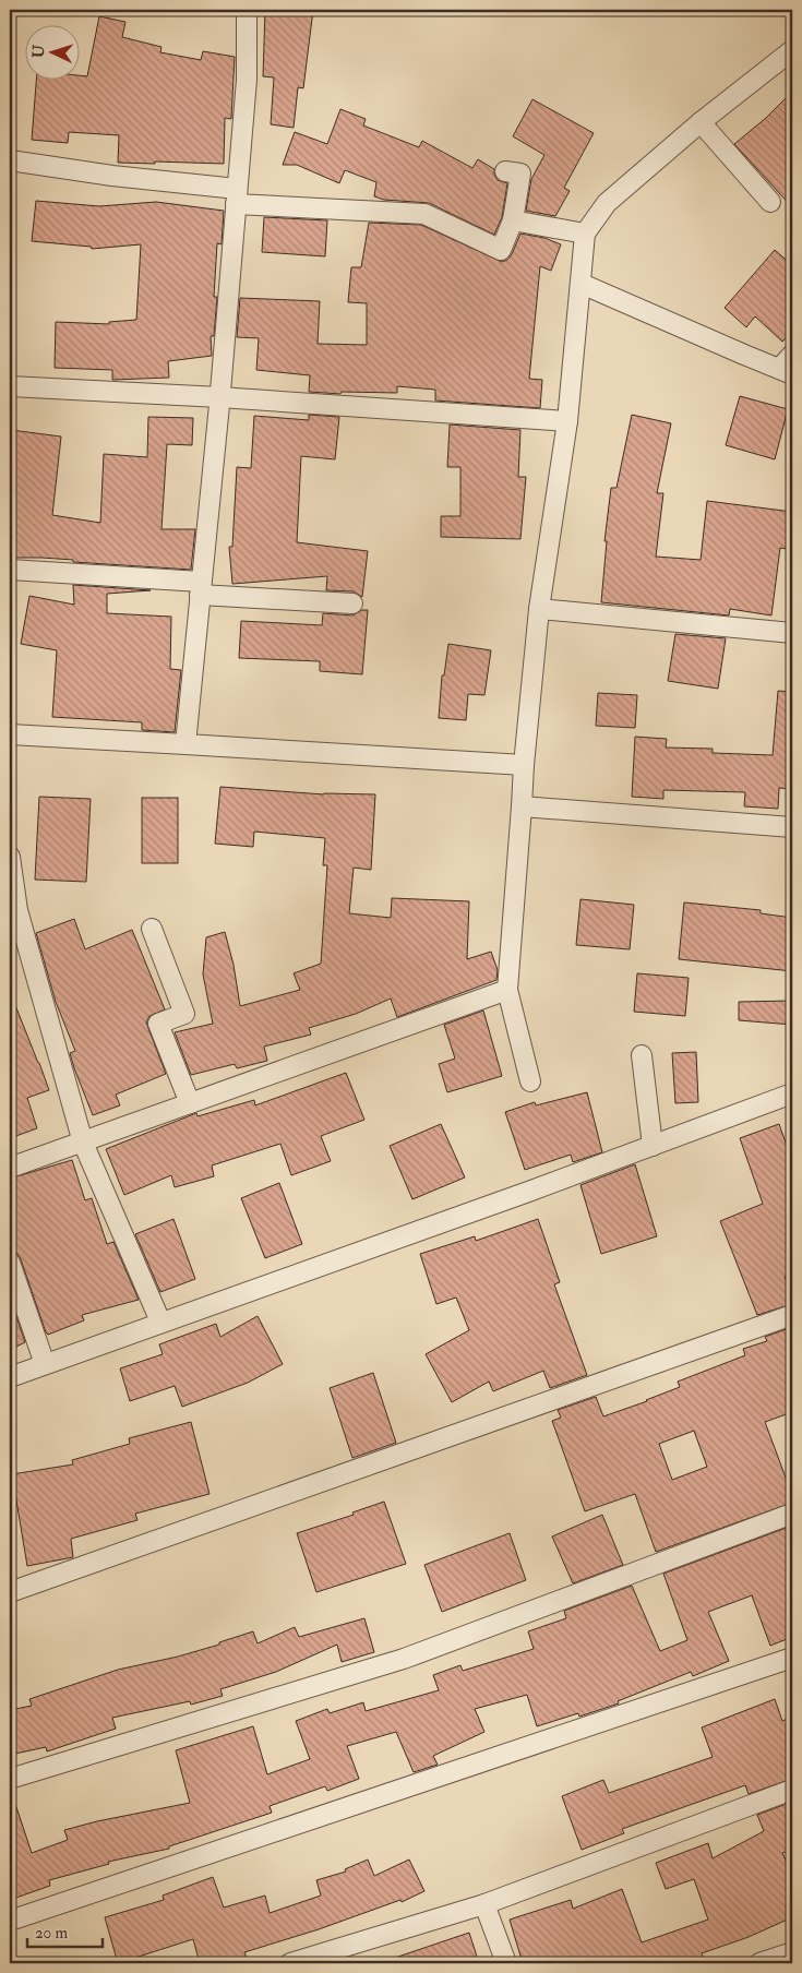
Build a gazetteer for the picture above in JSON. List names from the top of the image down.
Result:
{
  "scale_bar": "20 m",
  "north": "left"
}
